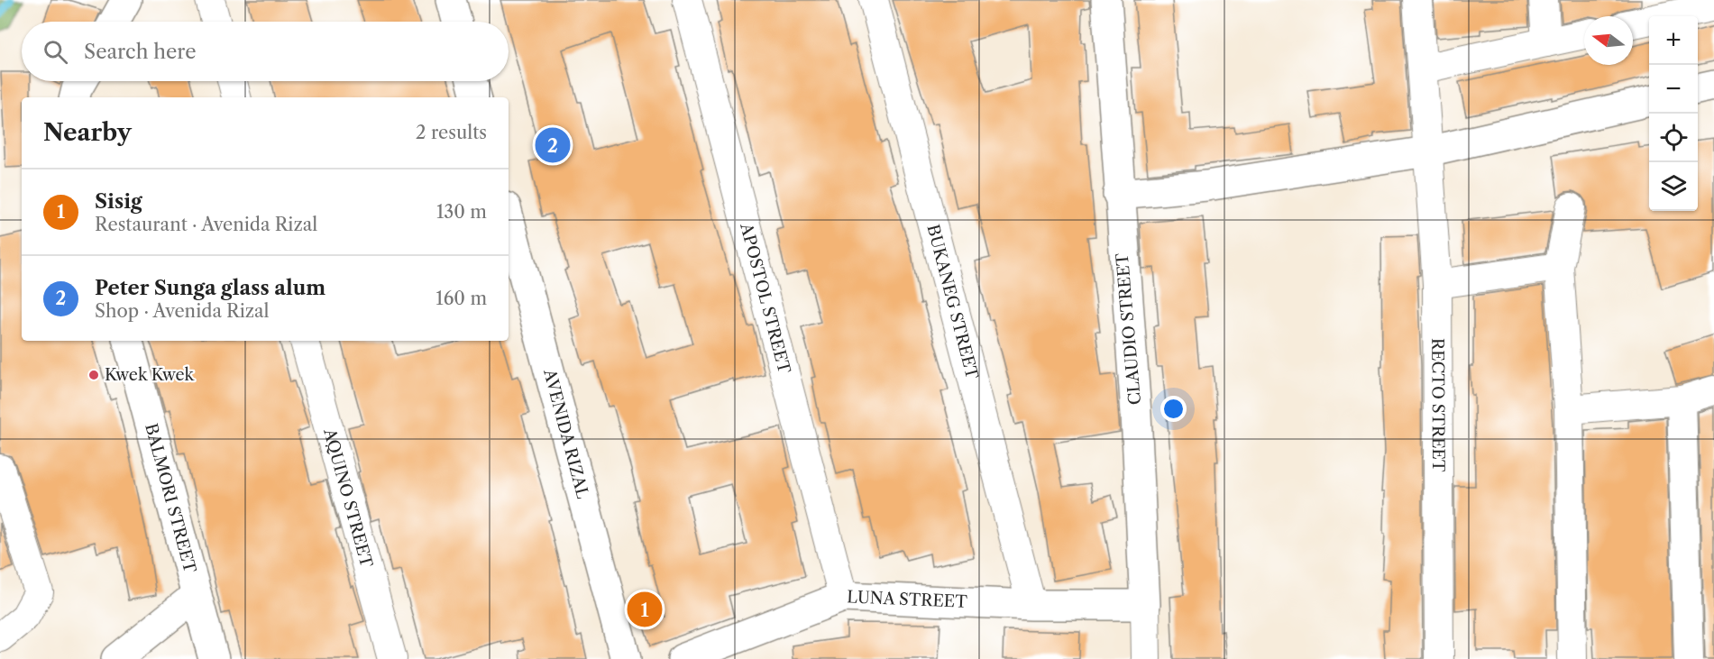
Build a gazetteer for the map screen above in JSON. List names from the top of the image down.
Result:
{
  "streets": {
    "main road": [
      "CLAUDIO STREET",
      "AVENIDA RIZAL",
      "BALMORI STREET",
      "LUNA STREET"
    ],
    "street": [
      "APOSTOL STREET",
      "BUKANEG STREET",
      "RECTO STREET",
      "AQUINO STREET"
    ]
  },
  "crossings": [
    ["APOSTOL STREET", "LUNA STREET"],
    ["BUKANEG STREET", "LUNA STREET"],
    ["CLAUDIO STREET", "LUNA STREET"]
  ],
  "places": ["Kwek Kwek"],
  "north": "left",
  "page": {
    "map_buttons": ["+", "−"],
    "search": "Search here",
    "heading": ["Nearby", "2 results"],
    "pins": ["2", "1"],
    "list": [
      {
        "mark": "1",
        "name": "Sisig",
        "note": "Restaurant · Avenida Rizal",
        "value": "130 m"
      },
      {
        "mark": "2",
        "name": "Peter Sunga glass alum",
        "note": "Shop · Avenida Rizal",
        "value": "160 m"
      }
    ]
  }
}
